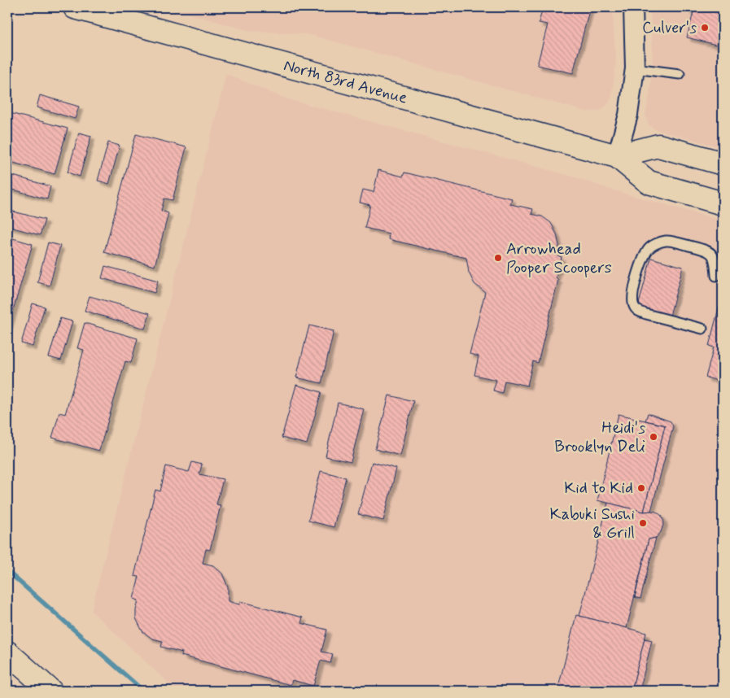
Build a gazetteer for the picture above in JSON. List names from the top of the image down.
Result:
{
  "streets": {
    "main road": ["North 83rd Avenue"]
  },
  "places": [
    "Culver's",
    "Arrowhead Pooper Scoopers",
    "Heidi's Brooklyn Deli",
    "Kid to Kid",
    "Kabuki Sushi & Grill"
  ]
}
